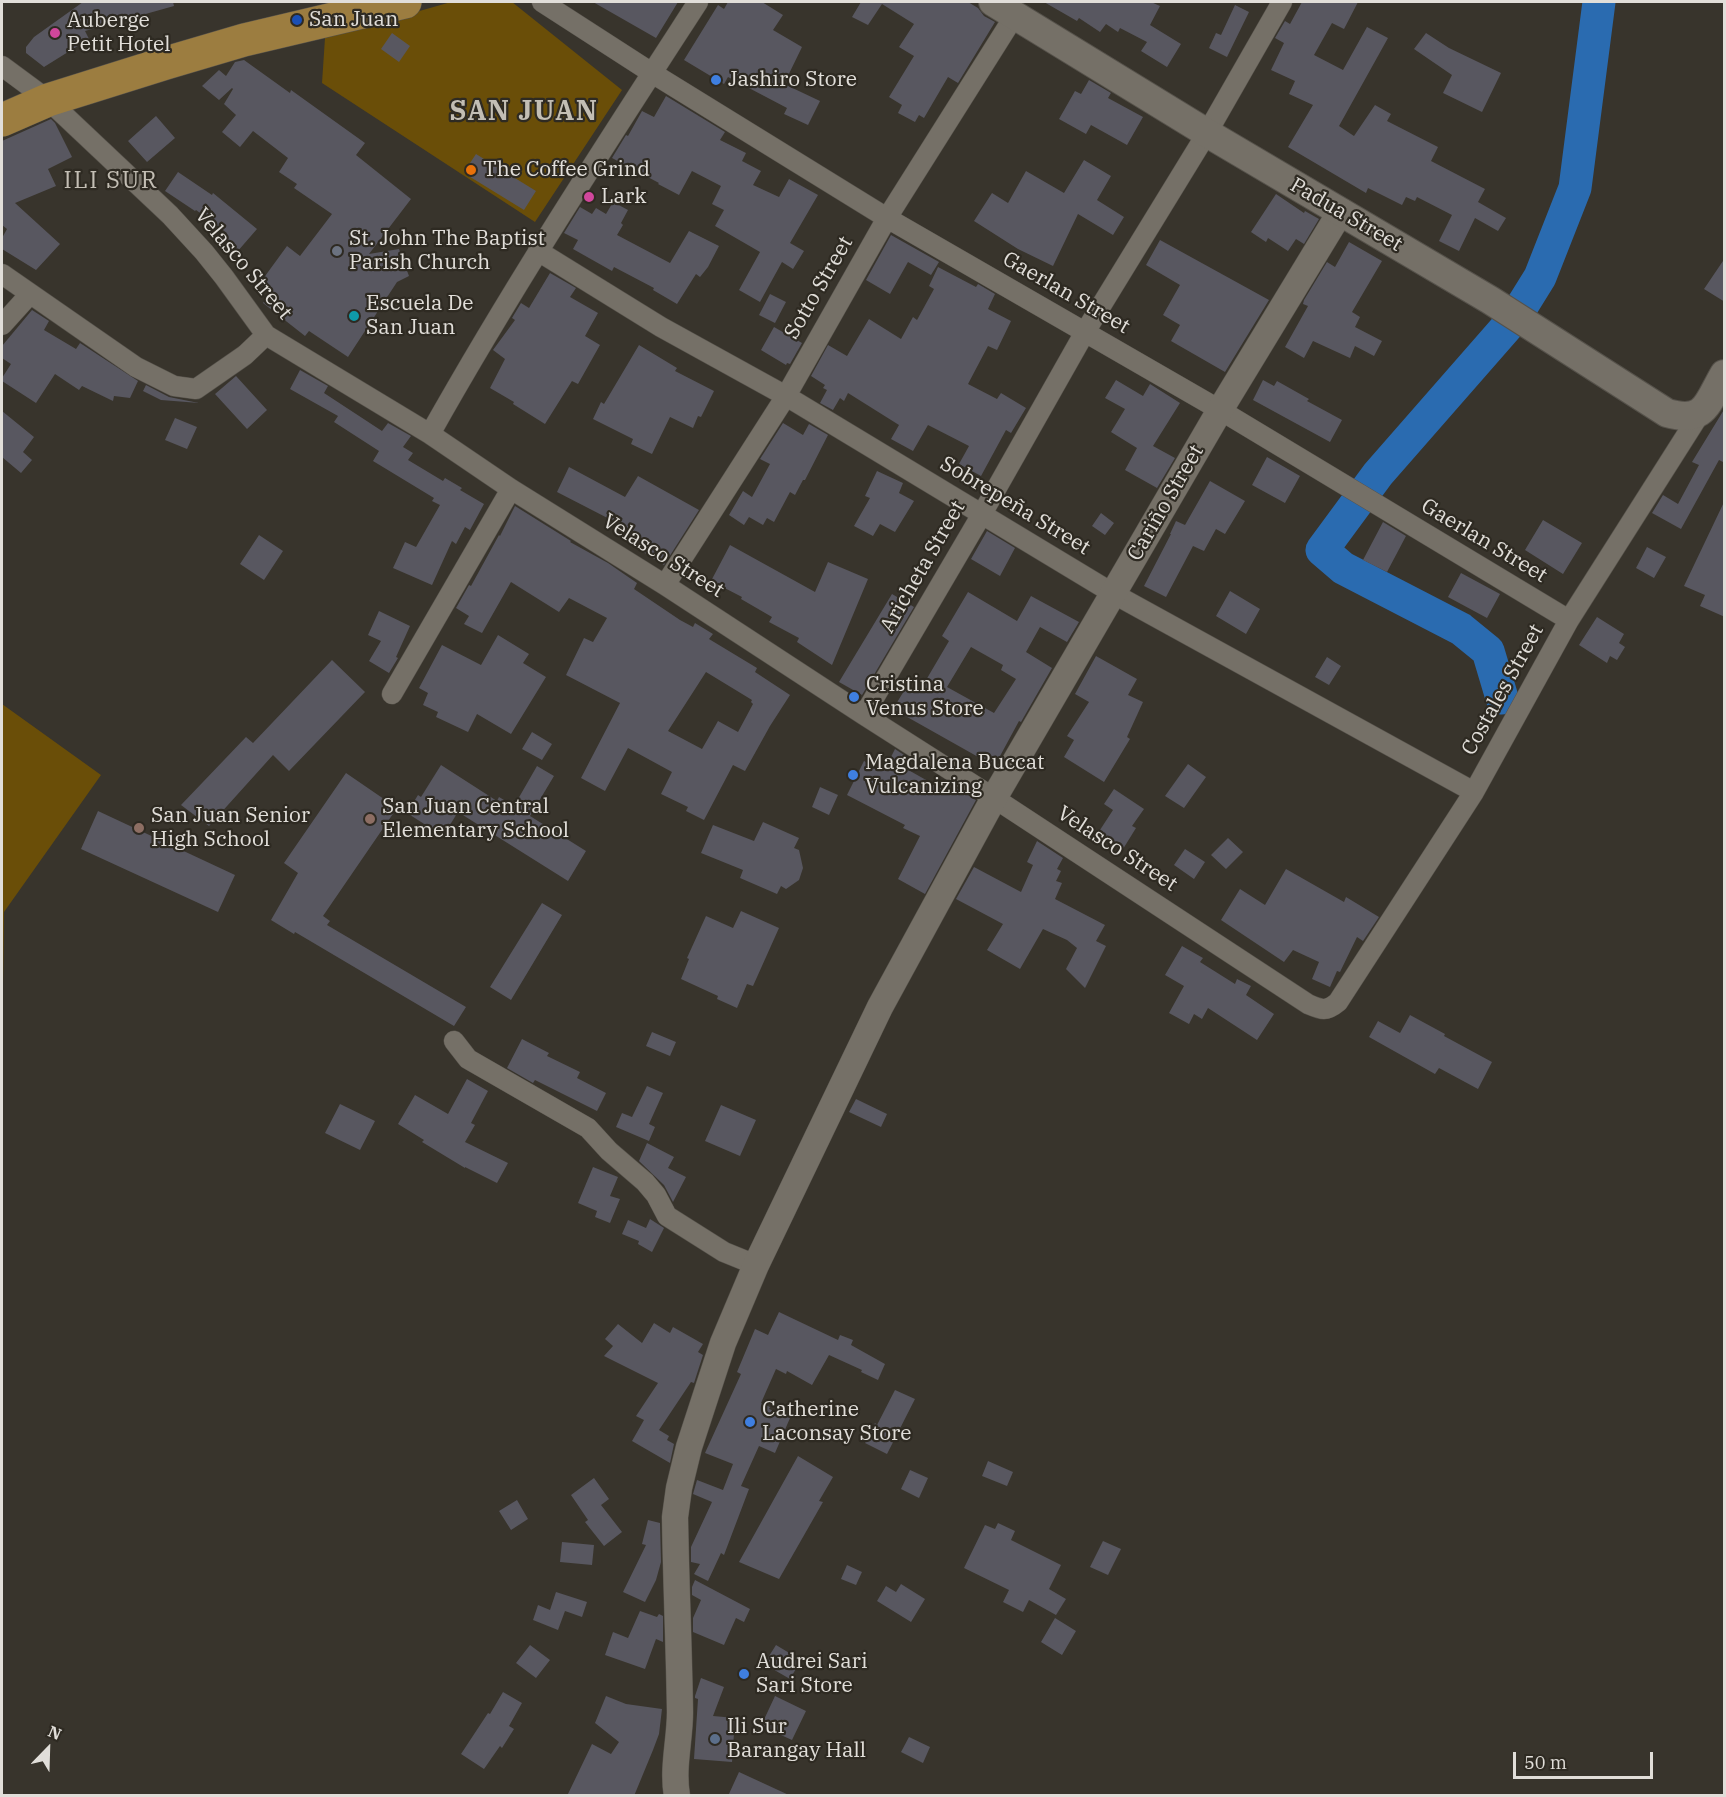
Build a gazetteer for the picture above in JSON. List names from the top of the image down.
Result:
{
  "streets": {
    "main road": ["Padua Street"],
    "street": [
      "Velasco Street",
      "Sotto Street",
      "Gaerlan Street",
      "Cariño Street",
      "Sobrepeña Street",
      "Aricheta Street",
      "Costales Street"
    ]
  },
  "crossings": [
    ["Padua Street", "Sotto Street"],
    ["Padua Street", "Cariño Street"],
    ["Padua Street", "Aricheta Street"],
    ["Padua Street", "Costales Street"],
    ["Velasco Street", "Sotto Street"],
    ["Velasco Street", "Cariño Street"],
    ["Velasco Street", "Aricheta Street"],
    ["Velasco Street", "Costales Street"],
    ["Sotto Street", "Gaerlan Street"],
    ["Sotto Street", "Sobrepeña Street"],
    ["Gaerlan Street", "Cariño Street"],
    ["Gaerlan Street", "Aricheta Street"],
    ["Gaerlan Street", "Costales Street"],
    ["Cariño Street", "Sobrepeña Street"],
    ["Sobrepeña Street", "Aricheta Street"],
    ["Sobrepeña Street", "Costales Street"]
  ],
  "districts": ["SAN JUAN", "ILI SUR"],
  "places": [
    "San Juan",
    "Auberge Petit Hotel",
    "Jashiro Store",
    "The Coffee Grind",
    "Lark",
    "St. John The Baptist Parish Church",
    "Escuela De San Juan",
    "Cristina Venus Store",
    "Magdalena Buccat Vulcanizing",
    "San Juan Central Elementary School",
    "San Juan Senior High School",
    "Catherine Laconsay Store",
    "Audrei Sari Sari Store",
    "Ili Sur Barangay Hall"
  ],
  "scale_bar": "50 m",
  "north": "top right"
}
